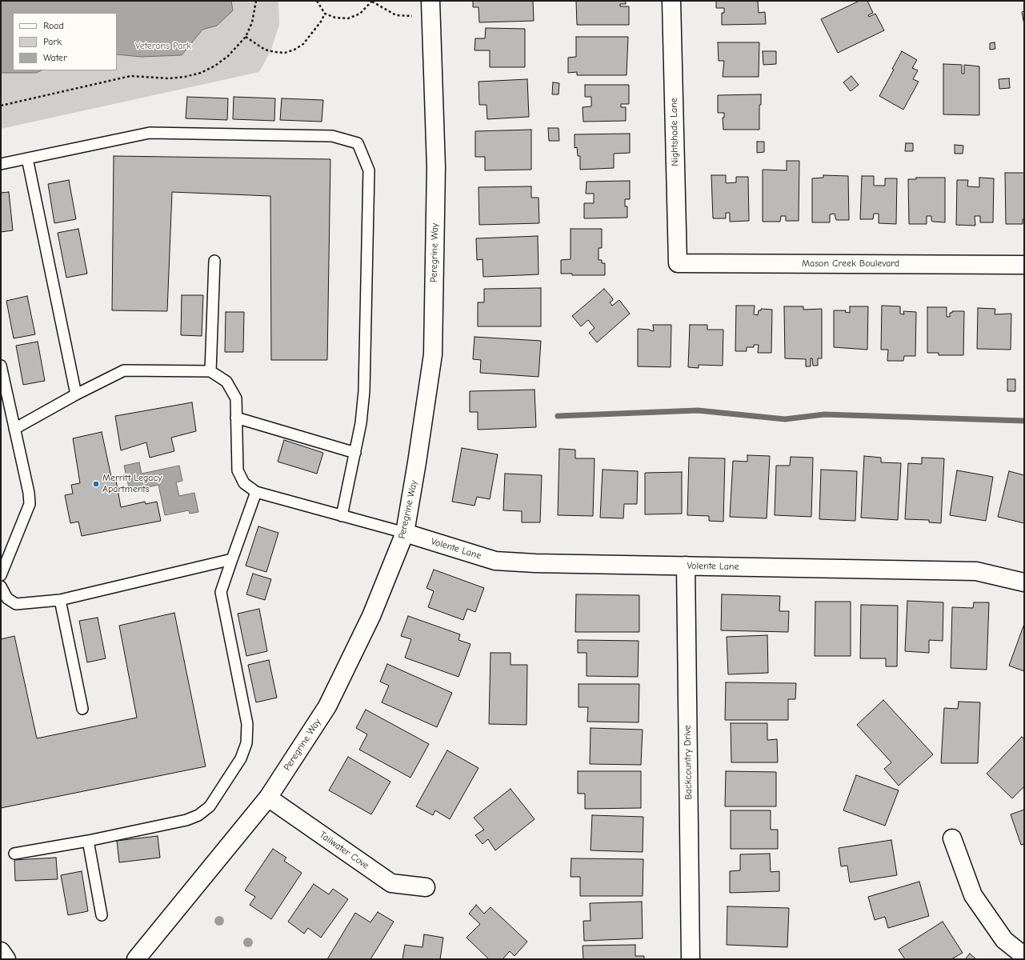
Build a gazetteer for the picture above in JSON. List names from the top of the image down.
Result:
{
  "streets": {
    "street": [
      "Nightshade Lane",
      "Peregrine Way",
      "Mason Creek Boulevard",
      "Volente Lane",
      "Backcountry Drive",
      "Tailwater Cove"
    ]
  },
  "crossings": [
    ["Nightshade Lane", "Mason Creek Boulevard"],
    ["Peregrine Way", "Volente Lane"],
    ["Peregrine Way", "Tailwater Cove"],
    ["Volente Lane", "Backcountry Drive"]
  ],
  "parks": ["Veterans Park"],
  "places": ["Merritt Legacy Apartments"],
  "legend": ["Road", "Park", "Water"]
}
